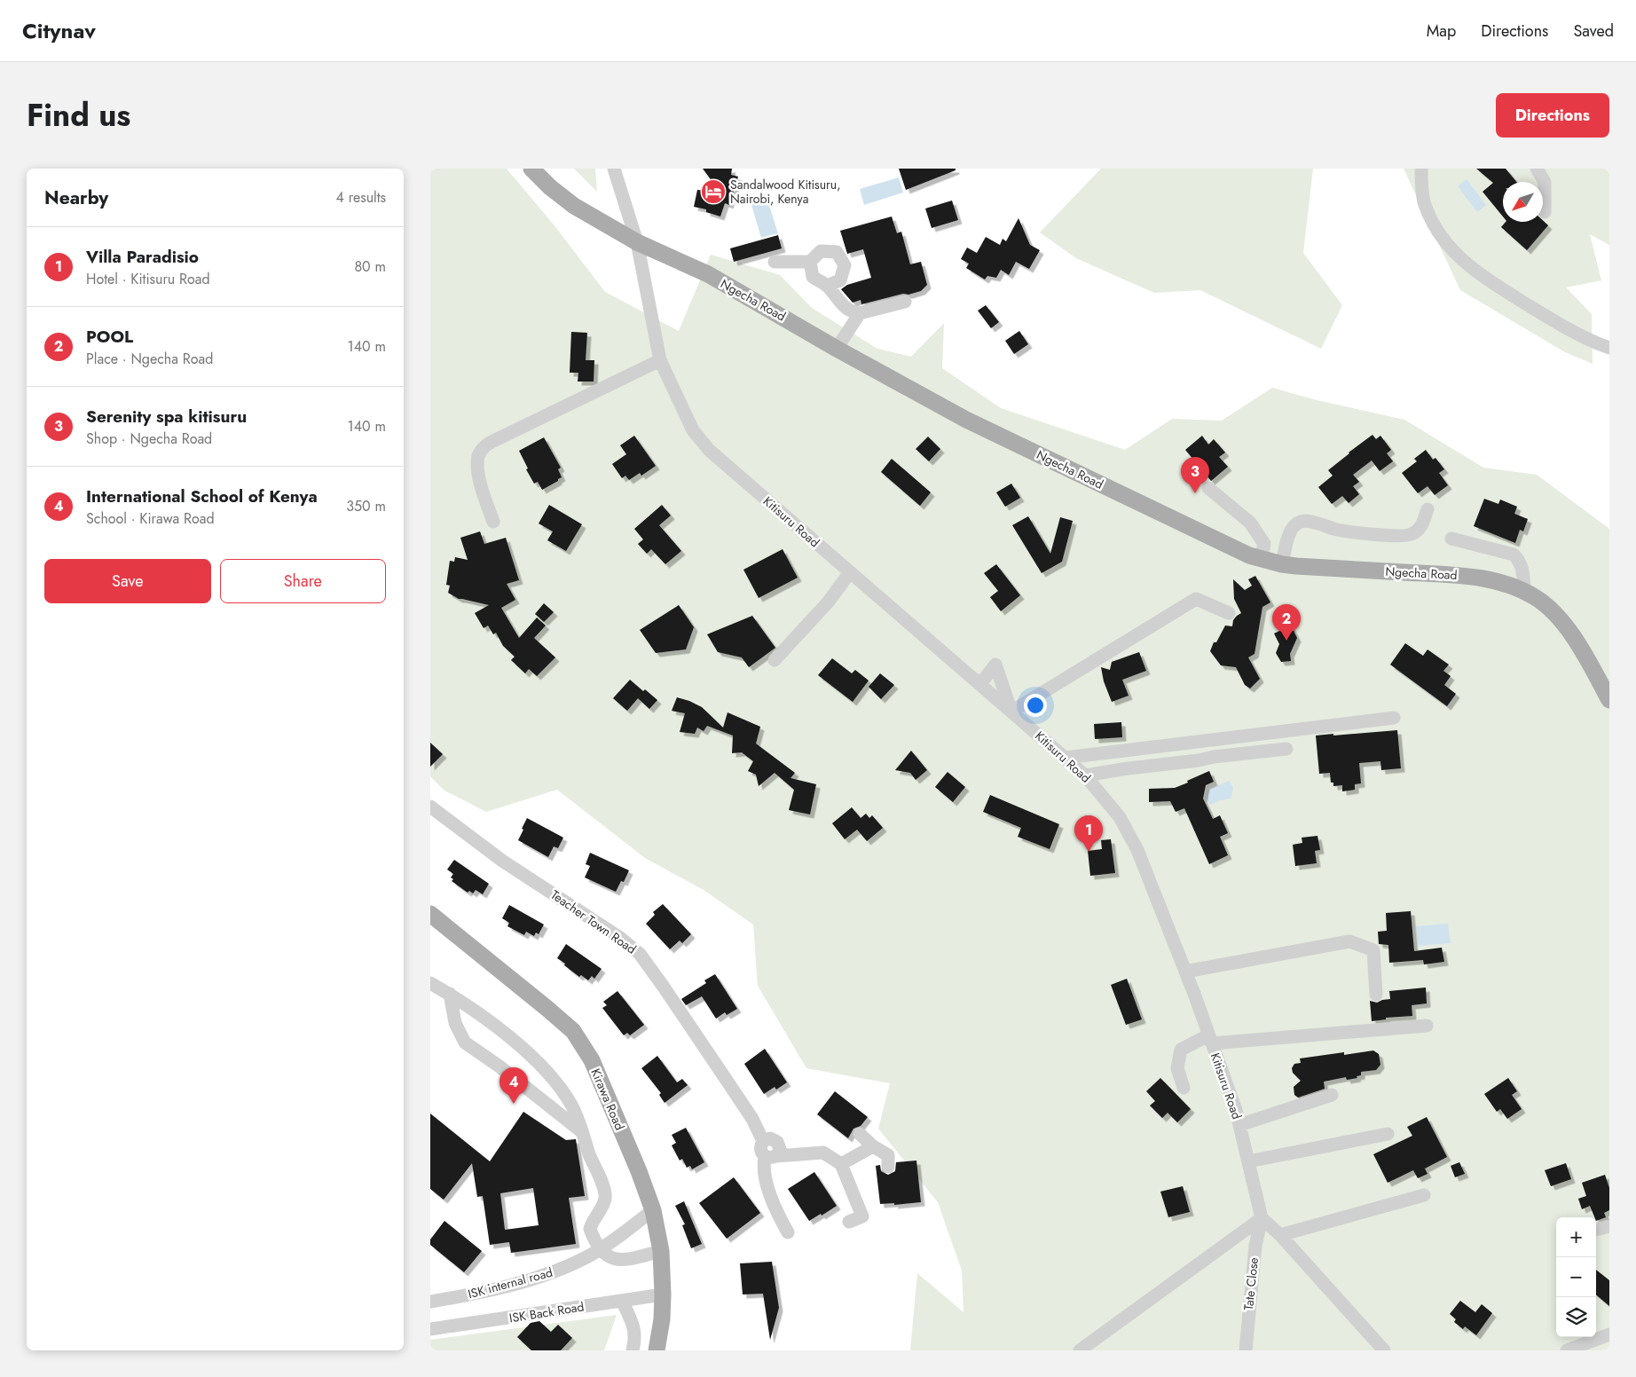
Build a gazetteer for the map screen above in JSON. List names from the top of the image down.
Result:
{
  "streets": {
    "main road": ["Ngecha Road", "Kirawa Road"],
    "street": [
      "Kitisuru Road",
      "Teacher Town Road",
      "ISK internal road",
      "Tate Close",
      "ISK Back Road"
    ]
  },
  "crossings": [
    ["Ngecha Road", "Kitisuru Road"],
    ["Kitisuru Road", "Tate Close"],
    ["Kirawa Road", "ISK internal road"],
    ["Kirawa Road", "ISK Back Road"]
  ],
  "places": {
    "hotel": ["Sandalwood Kitisuru, Nairobi, Kenya"]
  },
  "north": "bottom left",
  "page": {
    "header": "Citynav",
    "nav": ["Map", "Directions", "Saved"],
    "title": "Find us",
    "buttons": [
      "Directions",
      ["Save", "Share"]
    ],
    "heading": ["Nearby", "4 results"],
    "list": [
      {
        "mark": "1",
        "name": "Villa Paradisio",
        "note": "Hotel · Kitisuru Road",
        "value": "80 m"
      },
      {
        "mark": "2",
        "name": "POOL",
        "note": "Place · Ngecha Road",
        "value": "140 m"
      },
      {
        "mark": "3",
        "name": "Serenity spa kitisuru",
        "note": "Shop · Ngecha Road",
        "value": "140 m"
      },
      {
        "mark": "4",
        "name": "International School of Kenya",
        "note": "School · Kirawa Road",
        "value": "350 m"
      }
    ],
    "pins": [
      "3",
      "2",
      "1",
      "4"
    ],
    "map_buttons": ["+", "−"]
  }
}
